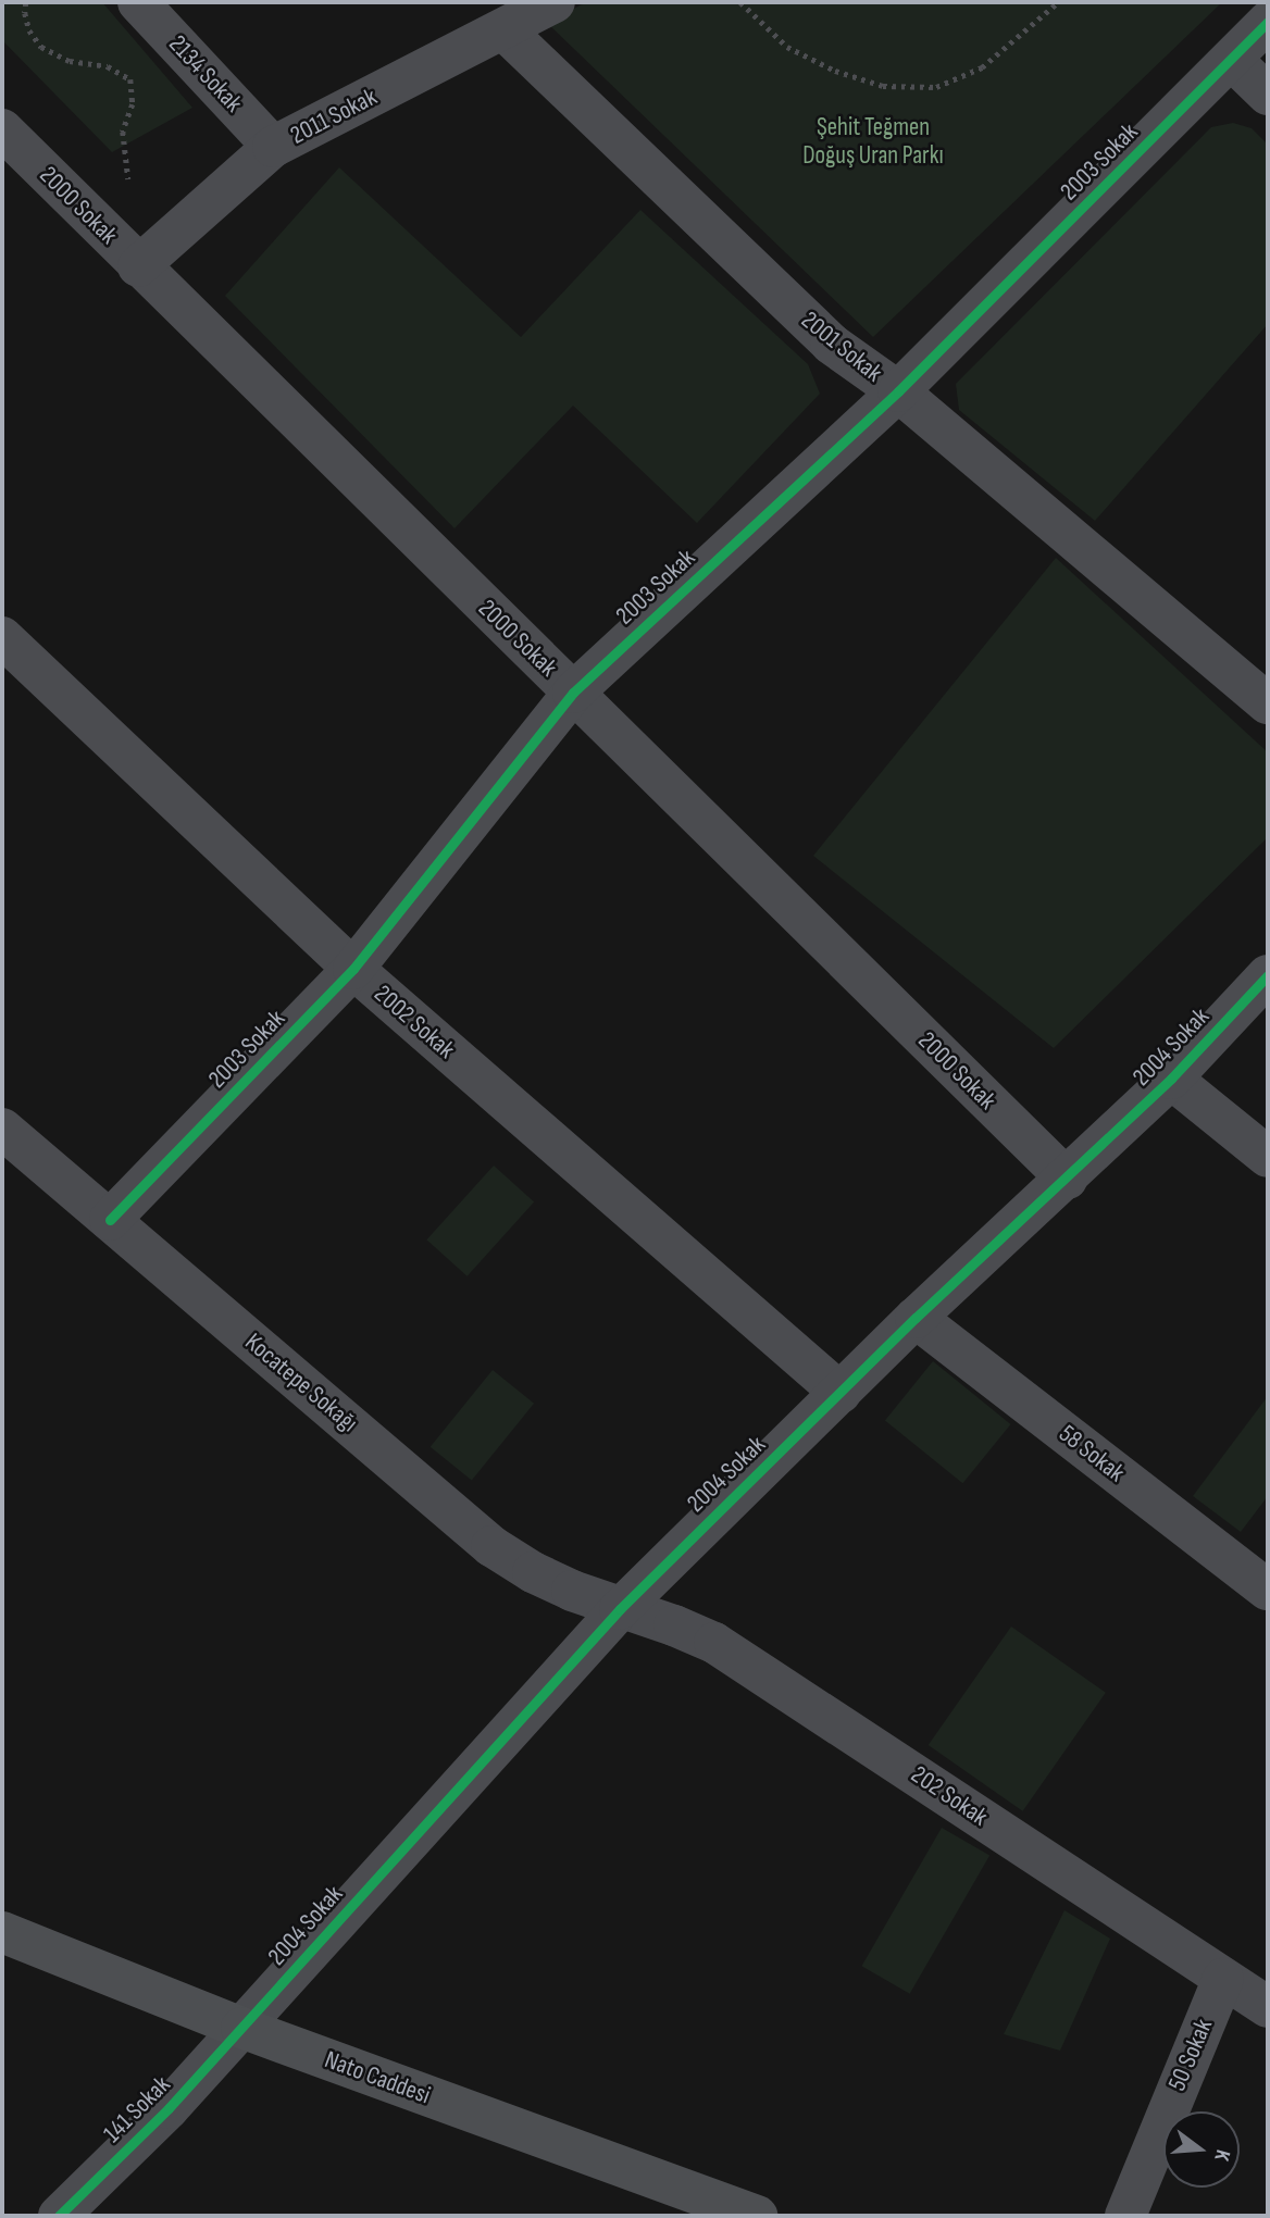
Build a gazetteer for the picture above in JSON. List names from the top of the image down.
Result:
{
  "streets": {
    "main road": ["Nato Caddesi"],
    "street": [
      "2134 Sokak",
      "2011 Sokak",
      "2003 Sokak",
      "2000 Sokak",
      "2001 Sokak",
      "2002 Sokak",
      "2004 Sokak",
      "Kocatepe Sokağı",
      "58 Sokak",
      "202 Sokak",
      "50 Sokak",
      "141 Sokak"
    ]
  },
  "crossings": [
    ["2134 Sokak", "2011 Sokak"],
    ["2011 Sokak", "2000 Sokak"],
    ["2011 Sokak", "2001 Sokak"],
    ["2003 Sokak", "2000 Sokak"],
    ["2003 Sokak", "2001 Sokak"],
    ["2003 Sokak", "2002 Sokak"],
    ["2003 Sokak", "Kocatepe Sokağı"],
    ["2000 Sokak", "2004 Sokak"],
    ["2002 Sokak", "2004 Sokak"],
    ["2004 Sokak", "Kocatepe Sokağı"],
    ["2004 Sokak", "58 Sokak"],
    ["2004 Sokak", "202 Sokak"],
    ["2004 Sokak", "Nato Caddesi"],
    ["2004 Sokak", "141 Sokak"],
    ["Kocatepe Sokağı", "202 Sokak"],
    ["202 Sokak", "50 Sokak"],
    ["Nato Caddesi", "141 Sokak"]
  ],
  "parks": ["Şehit Teğmen Doğuş Uran Parkı"],
  "north": "right"
}
